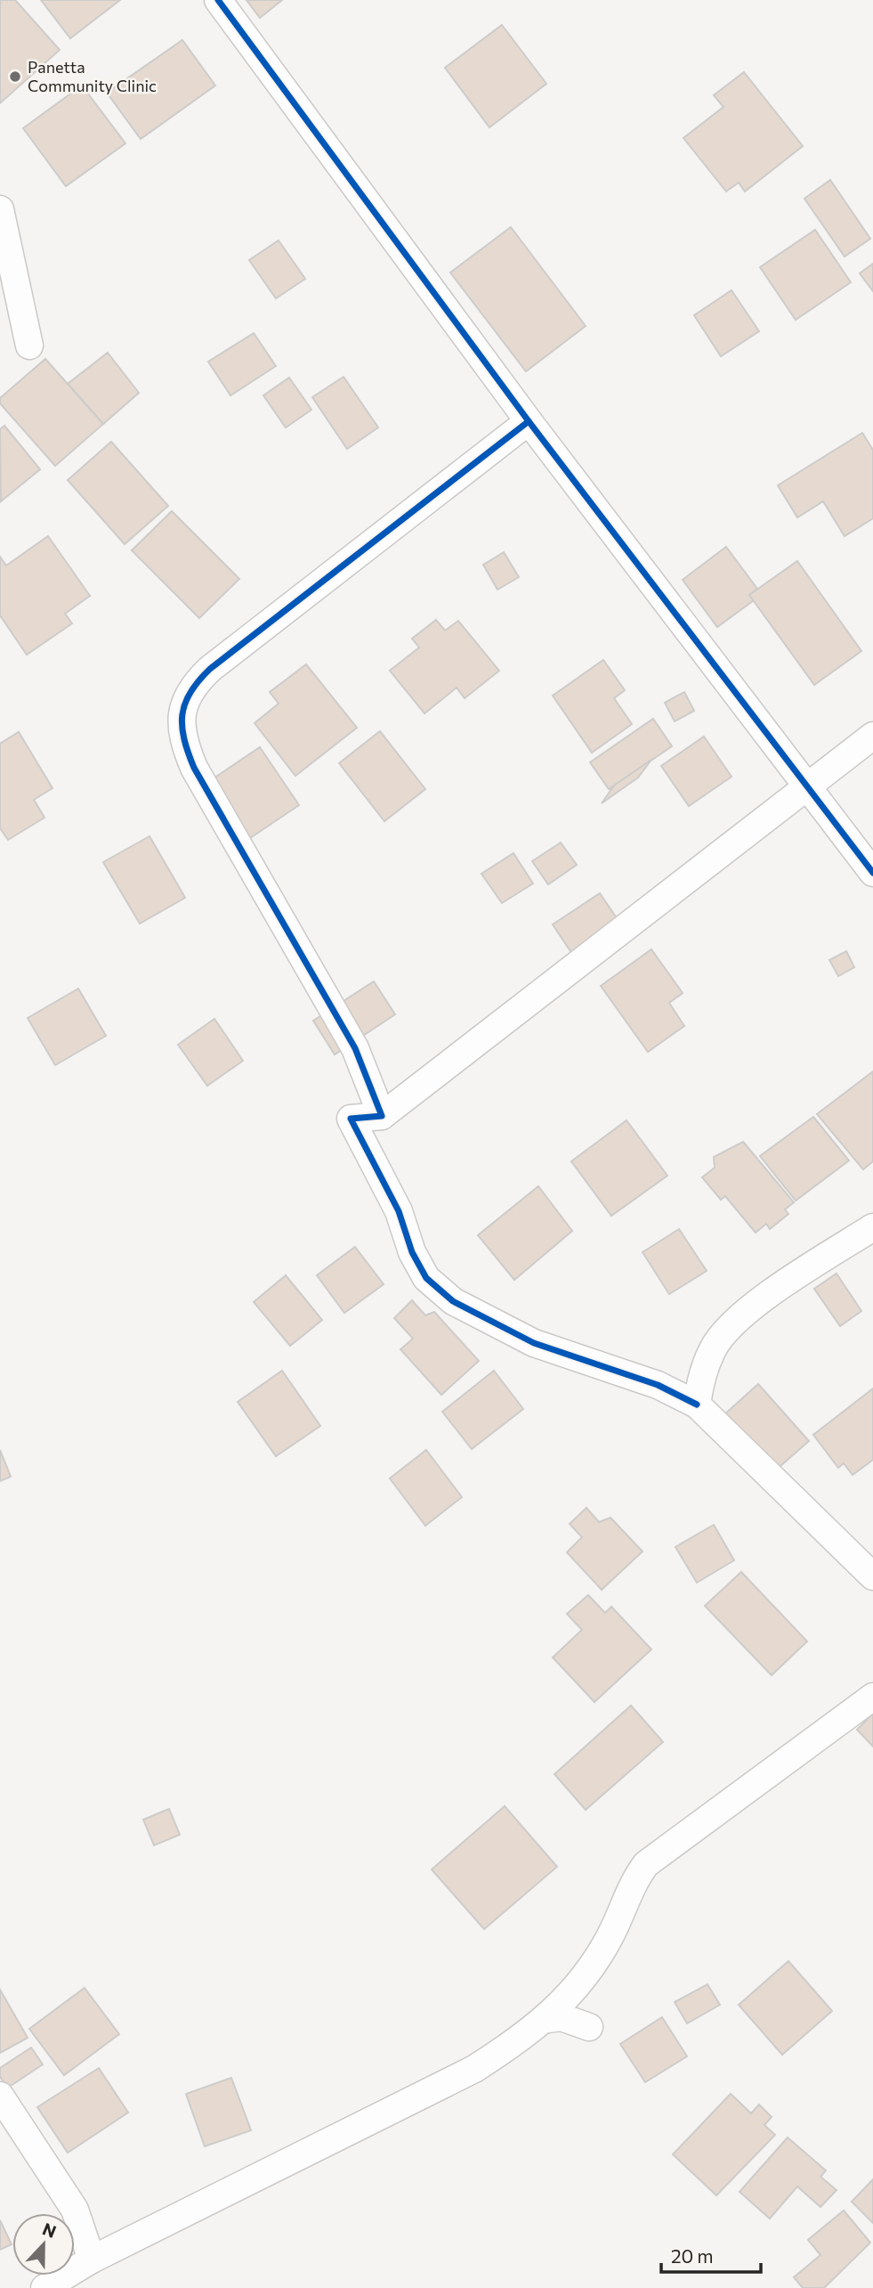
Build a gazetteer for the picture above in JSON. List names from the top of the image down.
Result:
{
  "places": ["Panetta Community Clinic"],
  "scale_bar": "20 m",
  "north": "top"
}
